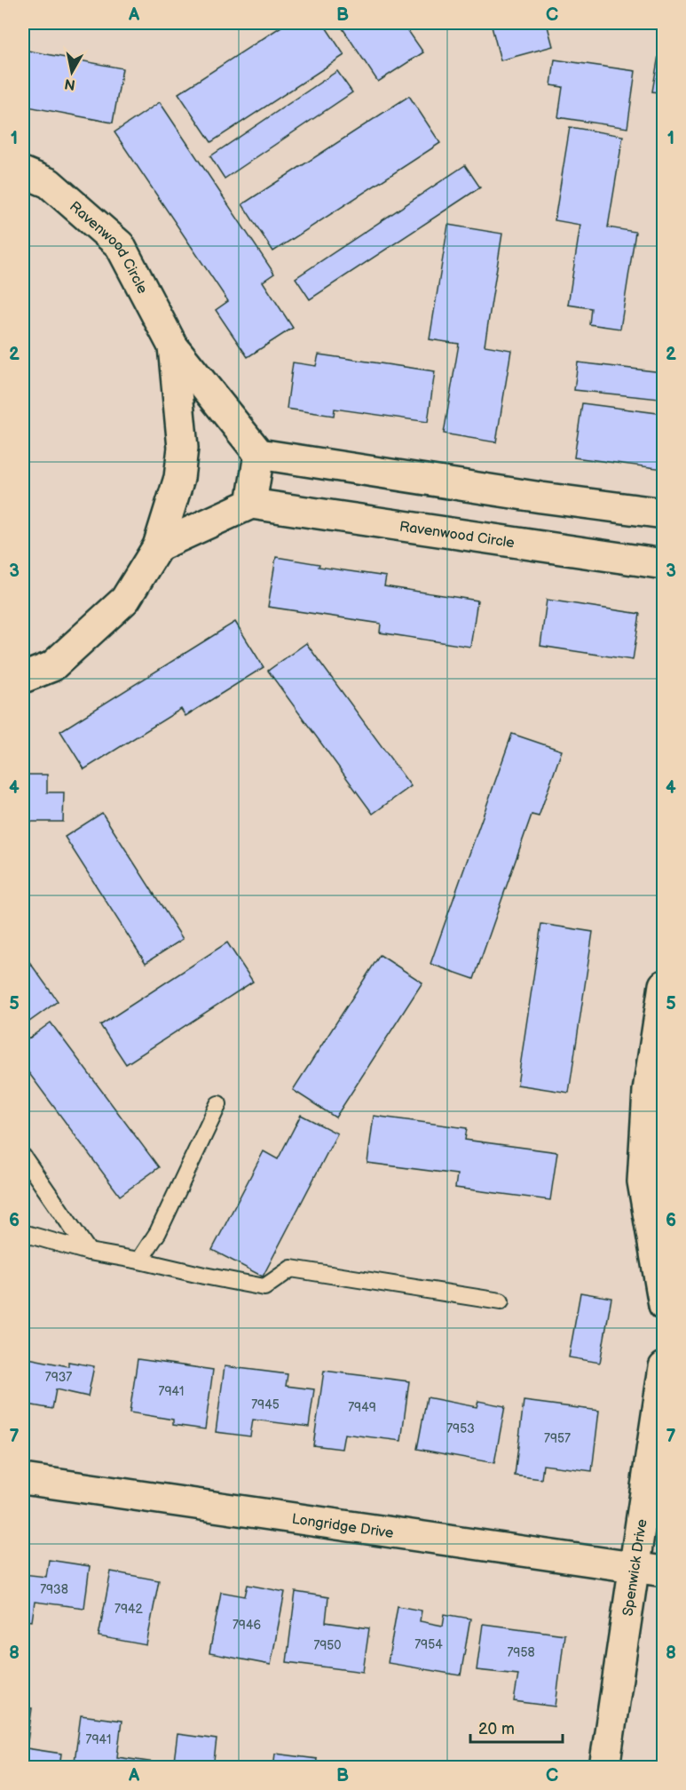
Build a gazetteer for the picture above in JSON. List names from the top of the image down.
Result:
{
  "streets": {
    "street": ["Ravenwood Circle", "Longridge Drive", "Spenwick Drive"]
  },
  "crossings": [
    ["Longridge Drive", "Spenwick Drive"]
  ],
  "house_numbers": [
    "7937",
    "7941",
    "7945",
    "7949",
    "7953",
    "7957",
    "7938",
    "7942",
    "7946",
    "7954",
    "7950",
    "7958",
    "7941"
  ],
  "scale_bar": "20 m",
  "north": "bottom",
  "grid": {
    "columns": ["A", "B", "C"],
    "rows": [
      "1",
      "2",
      "3",
      "4",
      "5",
      "6",
      "7",
      "8"
    ]
  }
}
